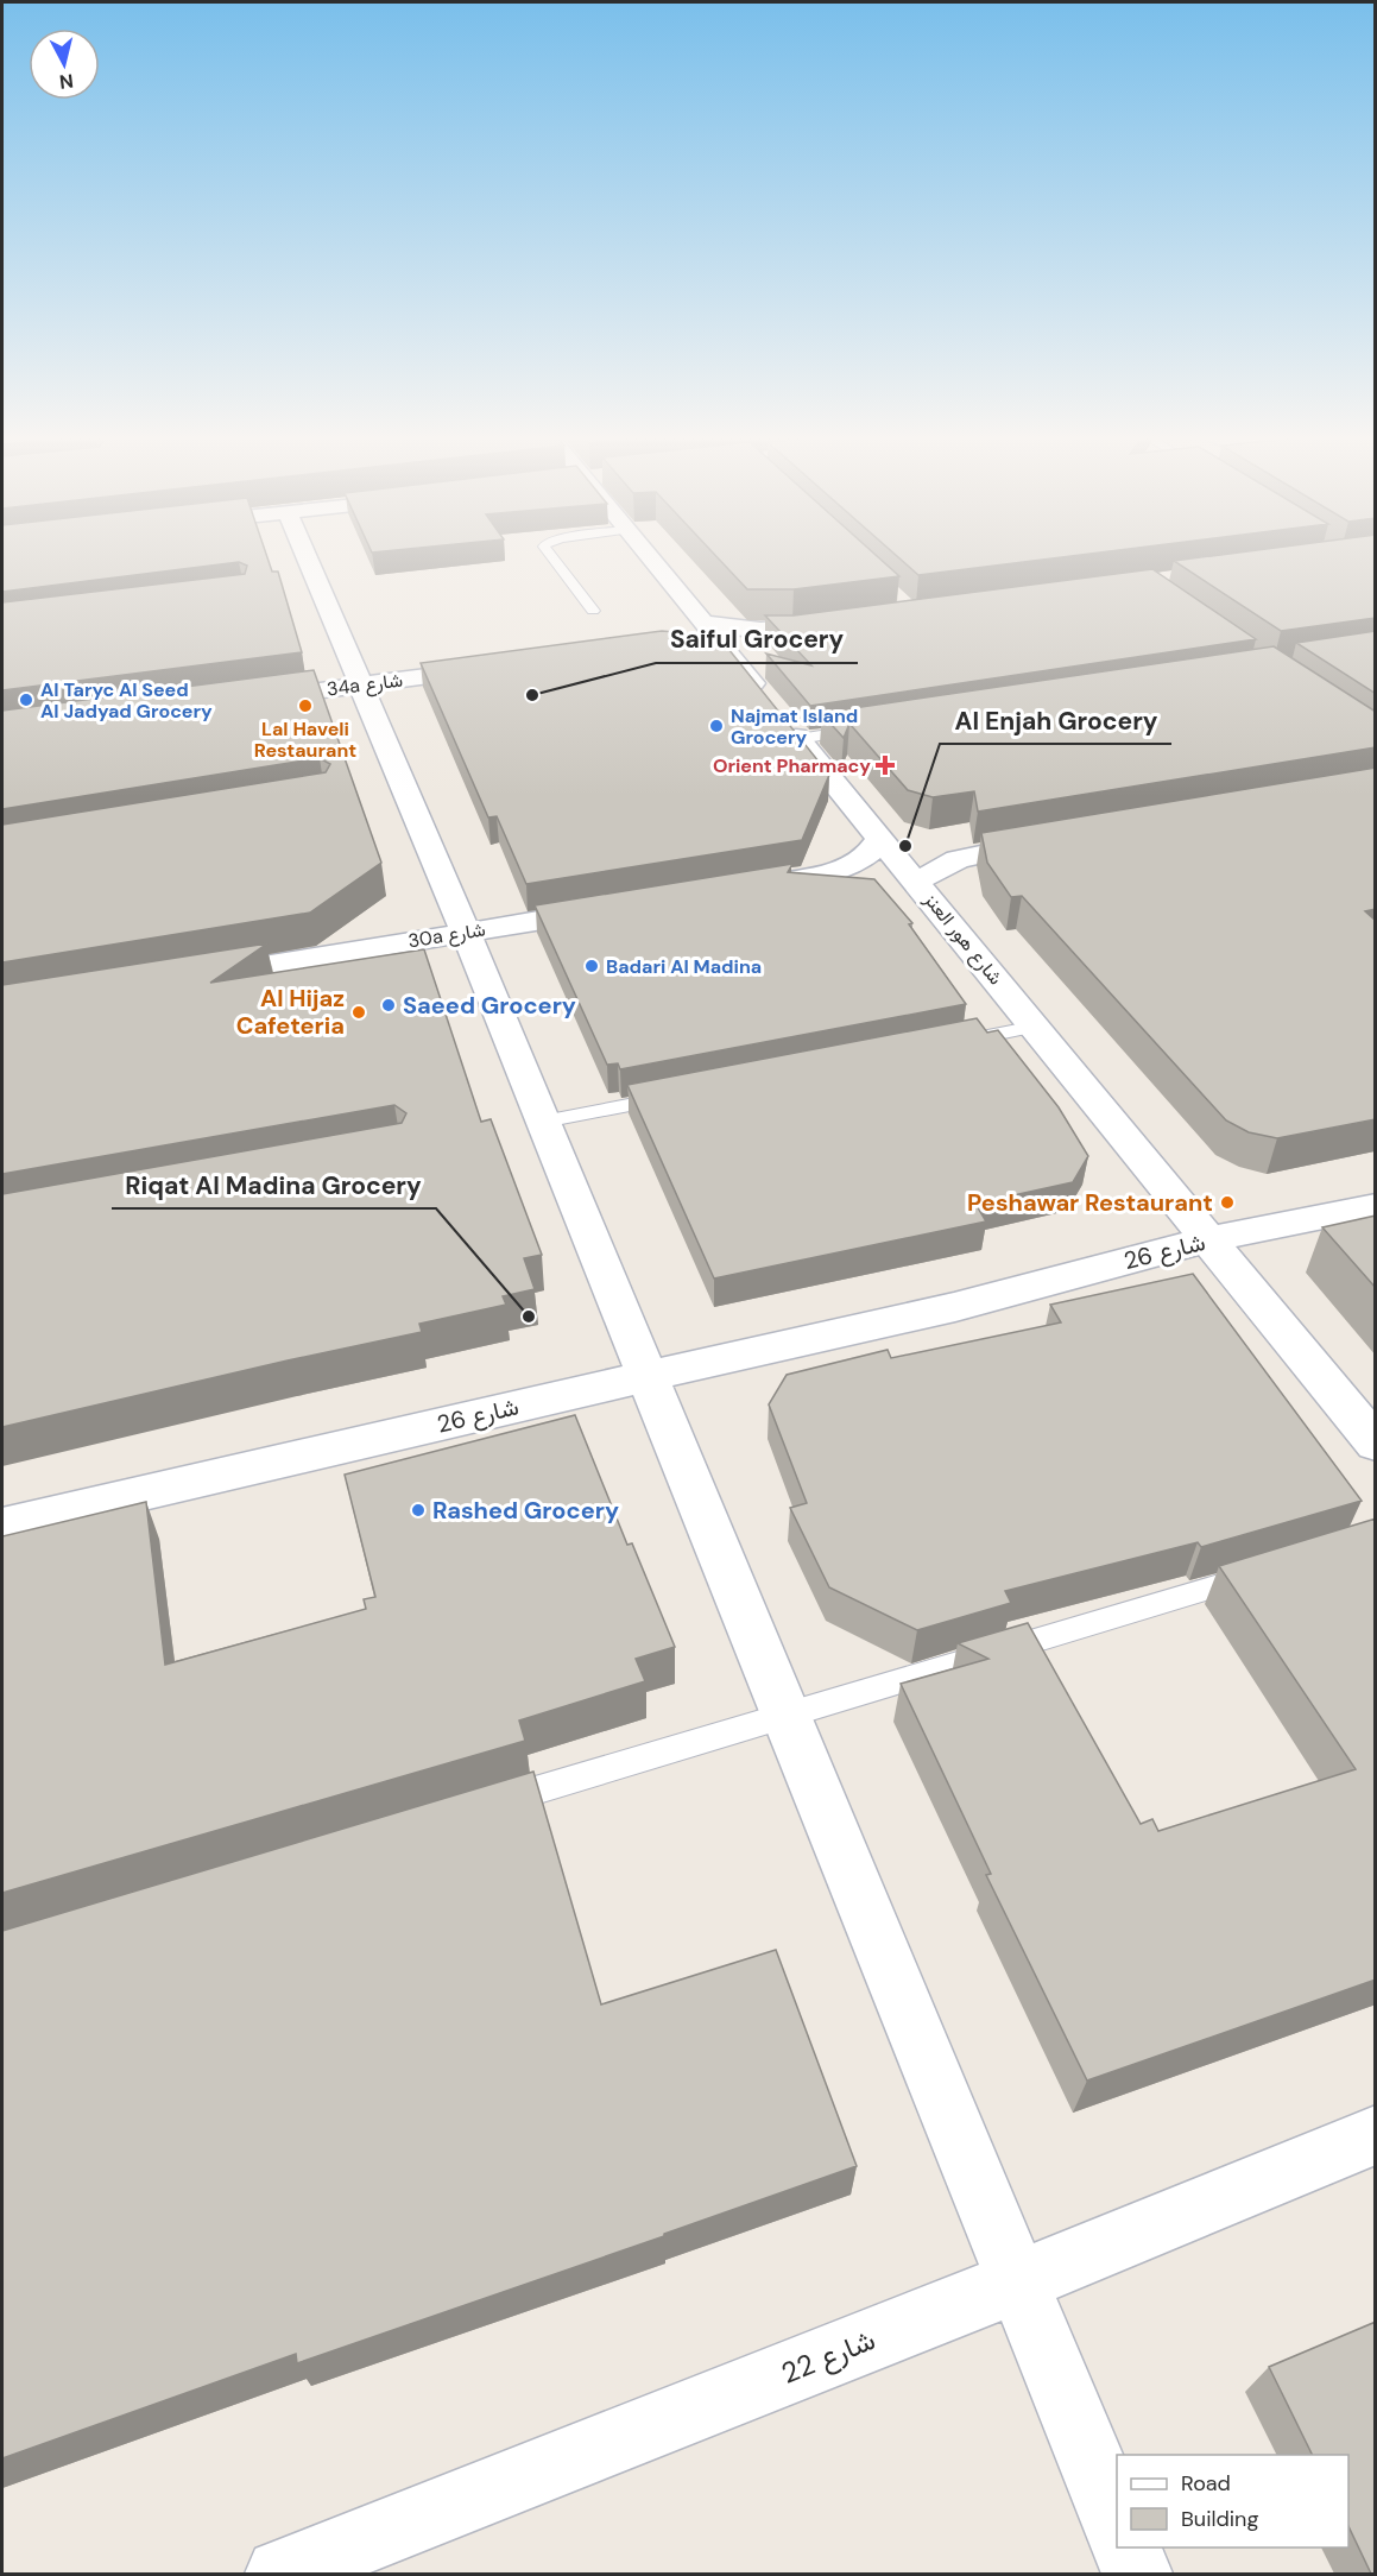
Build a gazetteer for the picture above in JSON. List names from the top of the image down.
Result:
{
  "streets": {
    "street": [
      "34a شارع",
      "30a شارع",
      "شارع هور العنز",
      "شارع 26",
      "شارع 22"
    ]
  },
  "crossings": [
    ["شارع هور العنز", "شارع 26"]
  ],
  "places": {
    "other": [
      "Saiful Grocery",
      "Al Taryc Al Seed Al Jadyad Grocery",
      "Lal Haveli Restaurant",
      "Najmat Island Grocery",
      "Al Enjah Grocery",
      "Badari Al Madina",
      "Saeed Grocery",
      "Al Hijaz Cafeteria",
      "Peshawar Restaurant",
      "Riqat Al Madina Grocery",
      "Rashed Grocery"
    ],
    "health": ["Orient Pharmacy"]
  },
  "legend": ["Road", "Building"],
  "north": "bottom"
}
